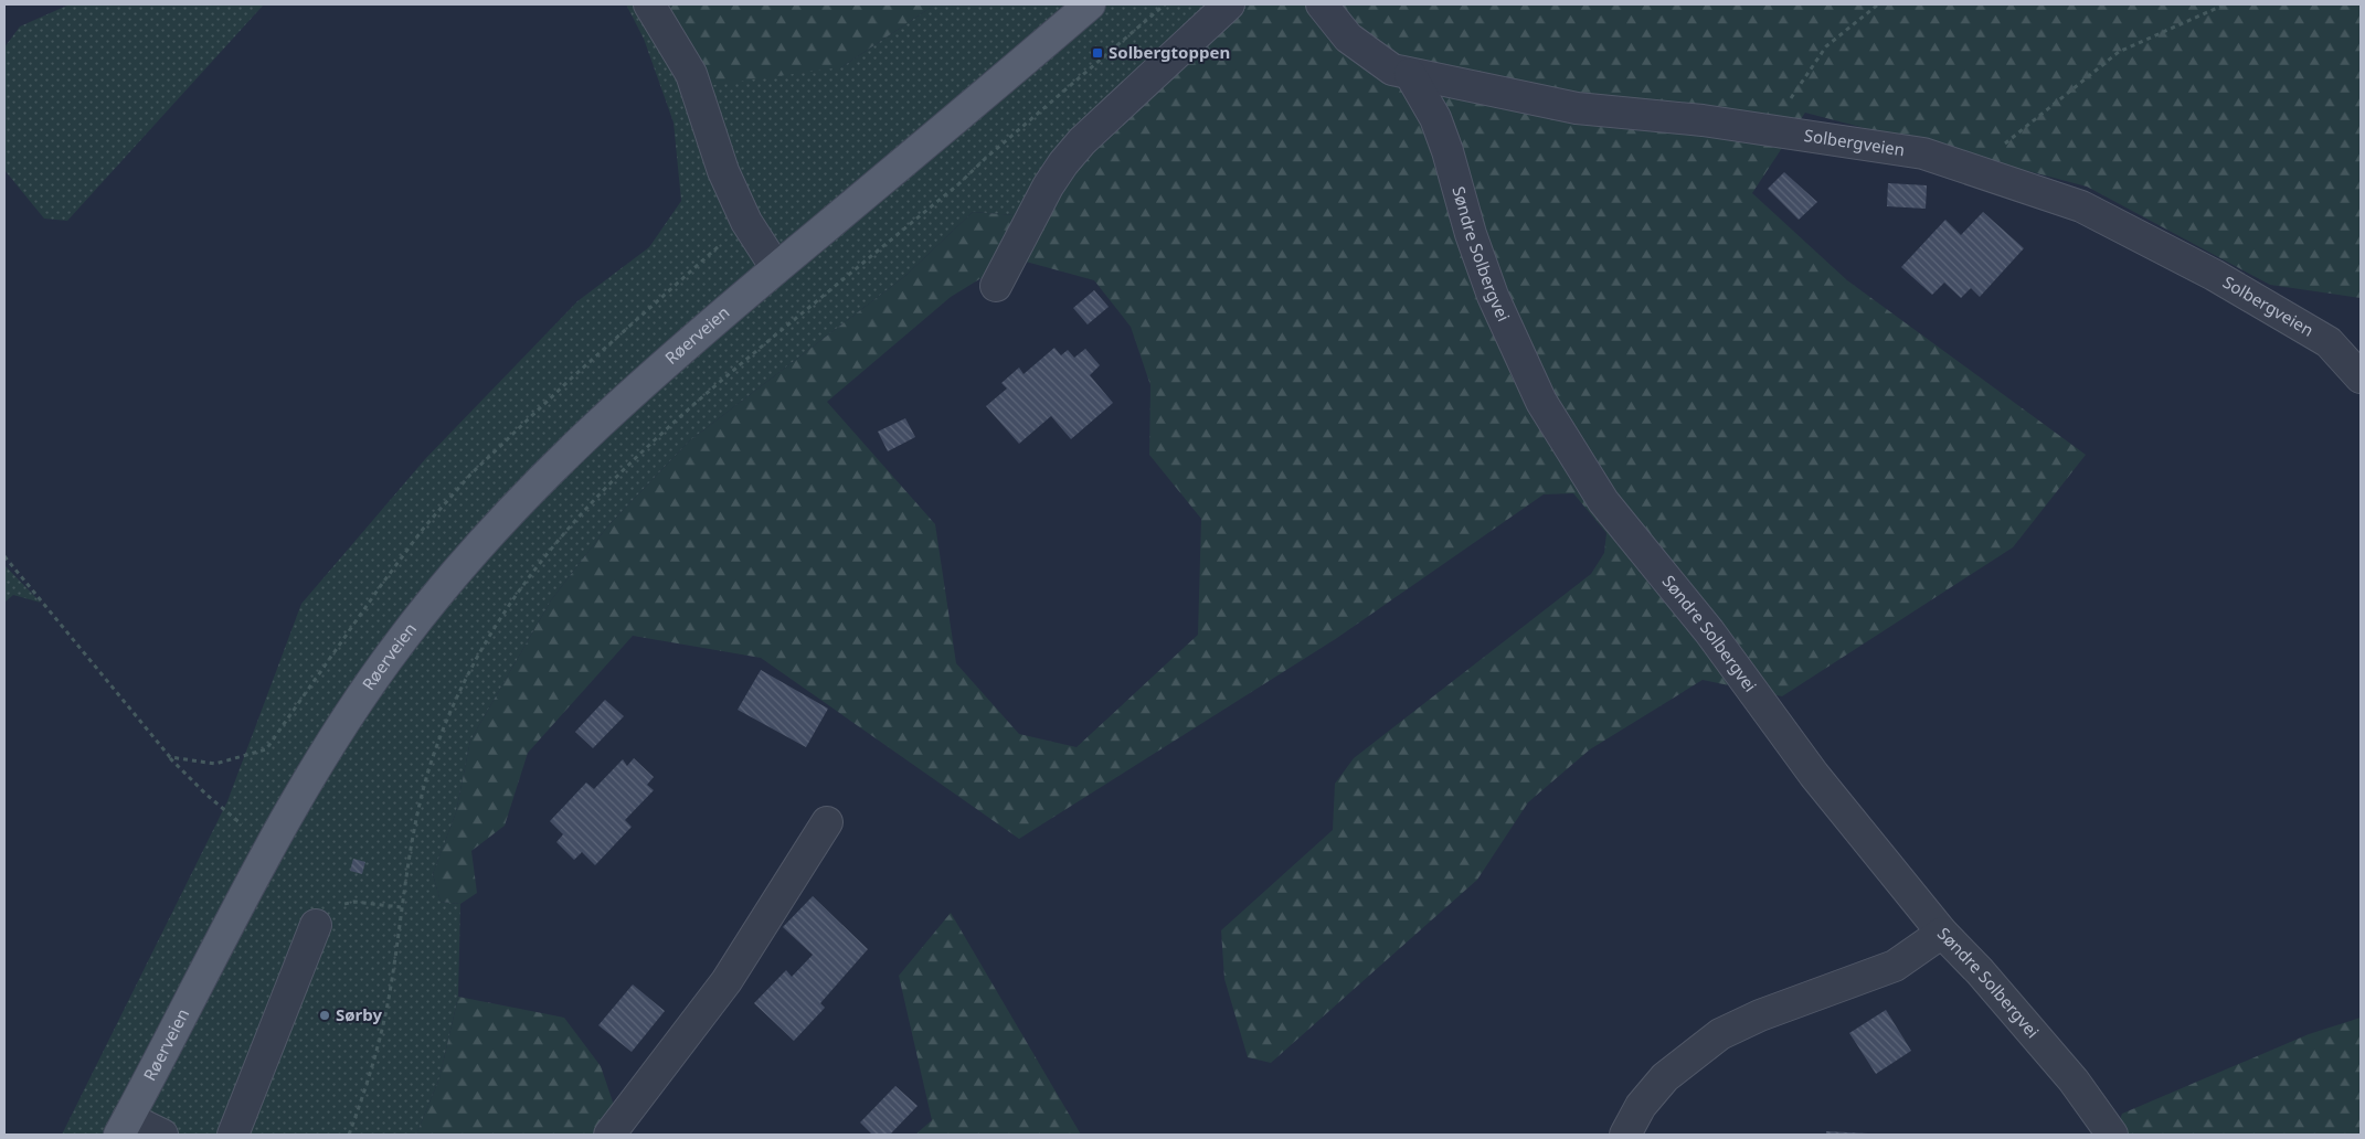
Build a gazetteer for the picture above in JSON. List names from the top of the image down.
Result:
{
  "streets": {
    "main road": ["Røerveien"],
    "street": ["Solbergveien", "Søndre Solbergvei"]
  },
  "crossings": [
    ["Solbergveien", "Søndre Solbergvei"]
  ],
  "places": {
    "transit": ["Solbergtoppen"],
    "other": ["Sørby"]
  }
}
